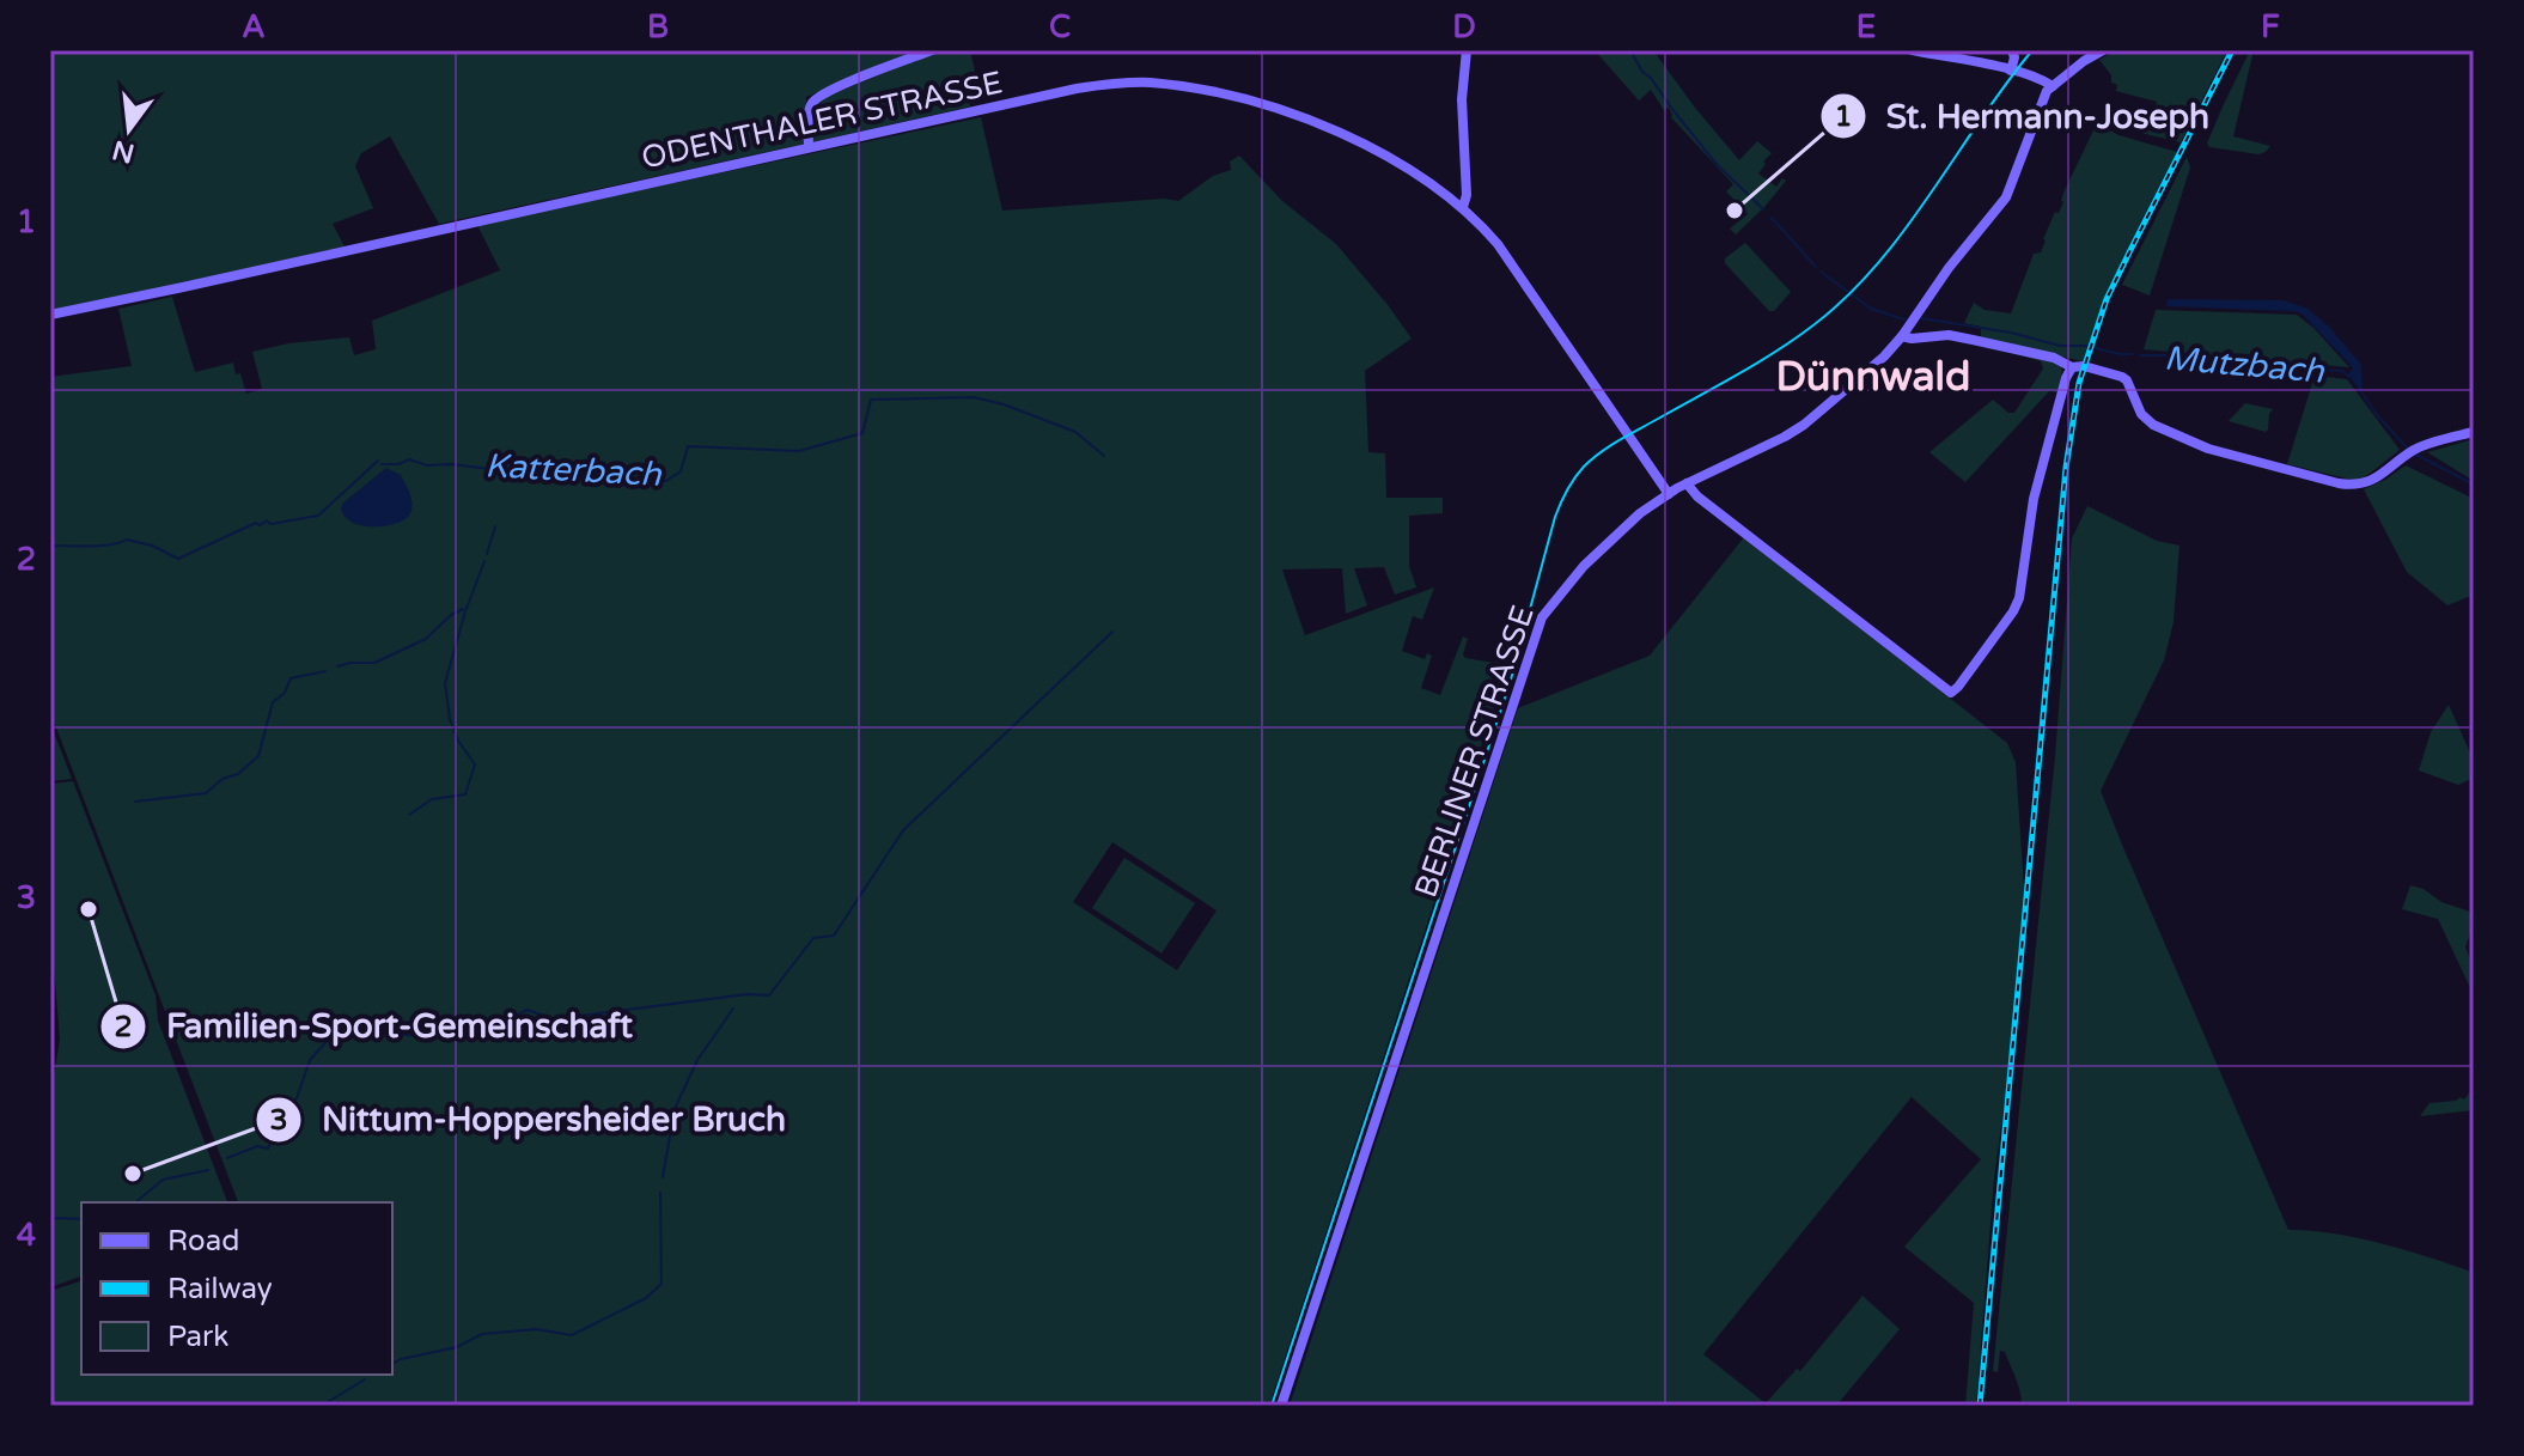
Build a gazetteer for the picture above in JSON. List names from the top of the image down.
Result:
{
  "streets": {
    "main road": ["ODENTHALER STRASSE", "BERLINER STRASSE"]
  },
  "crossings": [
    ["ODENTHALER STRASSE", "BERLINER STRASSE"]
  ],
  "districts": ["Dünnwald"],
  "water": ["Mutzbach", "Katterbach"],
  "places": ["St. Hermann-Joseph", "Familien-Sport-Gemeinschaft", "Nittum-Hoppersheider Bruch"],
  "legend": ["Road", "Railway", "Park"],
  "north": "bottom",
  "grid": {
    "columns": [
      "A",
      "B",
      "C",
      "D",
      "E",
      "F"
    ],
    "rows": [
      "1",
      "2",
      "3",
      "4"
    ]
  }
}
